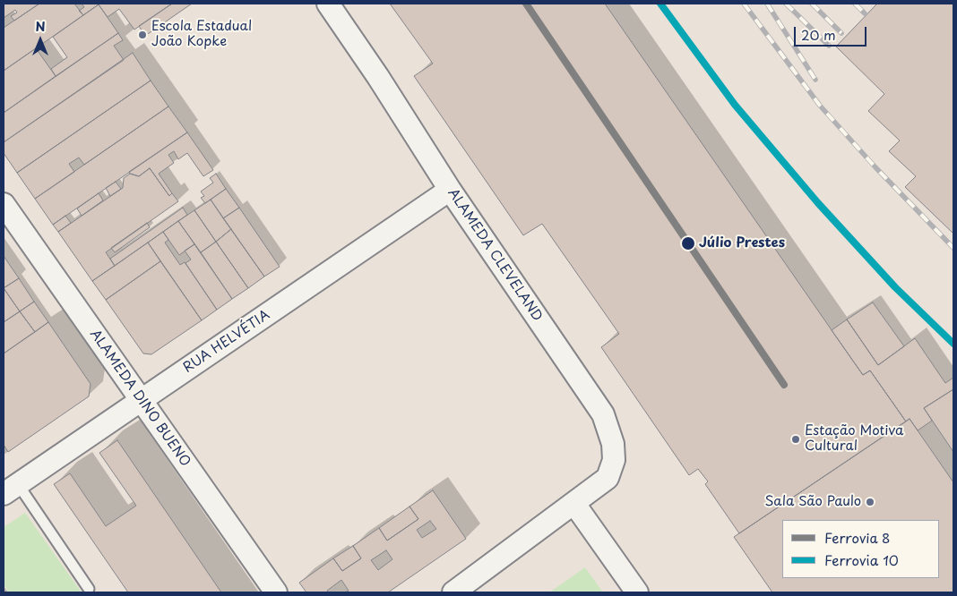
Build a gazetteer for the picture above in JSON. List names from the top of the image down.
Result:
{
  "streets": {
    "street": ["ALAMEDA CLEVELAND", "RUA HELVÉTIA", "ALAMEDA DINO BUENO"]
  },
  "crossings": [
    ["ALAMEDA CLEVELAND", "RUA HELVÉTIA"],
    ["RUA HELVÉTIA", "ALAMEDA DINO BUENO"]
  ],
  "places": [
    "Escola Estadual João Kopke",
    "Júlio Prestes",
    "Estação Motiva Cultural",
    "Sala São Paulo"
  ],
  "lines": ["rail line 8", "rail line 10"],
  "legend": ["Ferrovia 8", "Ferrovia 10"],
  "scale_bar": "20 m",
  "north": "top"
}
